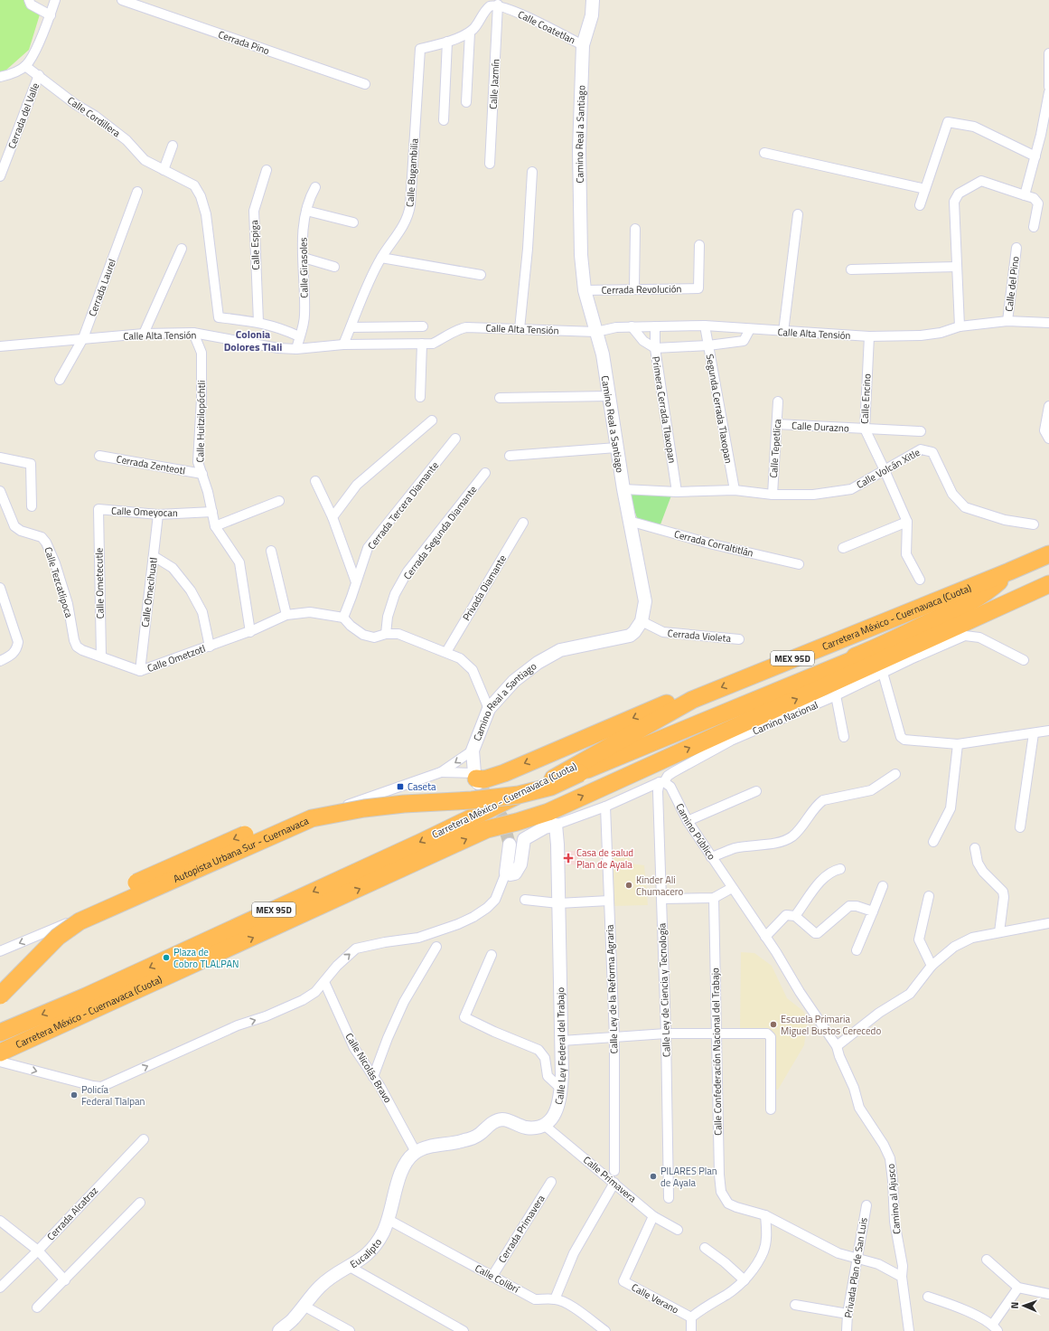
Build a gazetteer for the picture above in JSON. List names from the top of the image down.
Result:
{
  "streets": {
    "highway": ["Carretera México - Cuernavaca (Cuota)", "MEX 95D", "Autopista Urbana Sur - Cuernavaca"],
    "street": [
      "Calle Coatetlan",
      "Cerrada Pino",
      "Calle Jazmín",
      "Cerrada del Valle",
      "Calle Cordillera",
      "Camino Real a Santiago",
      "Calle Bugambilia",
      "Calle Espiga",
      "Calle Girasoles",
      "Calle del Pino",
      "Cerrada Laurel",
      "Cerrada Revolución",
      "Calle Alta Tensión",
      "Calle Encino",
      "Segunda Cerrada Tlaxopan",
      "Primera Cerrada Tlaxopan",
      "Calle Huitzilopóchtli",
      "Calle Durazno",
      "Calle Tepetlica",
      "Cerrada Zenteotl",
      "Calle Volcán Xitle",
      "Cerrada Tercera Diamante",
      "Calle Omeyocan",
      "Cerrada Segunda Diamante",
      "Cerrada Corraltitlán",
      "Calle Tezcatlipoca",
      "Calle Ometecutle",
      "Privada Diamante",
      "Calle Omecihuatl",
      "Cerrada Violeta",
      "Calle Ometzotl",
      "Camino Nacional",
      "Camino Público",
      "Calle Ley de la Reforma Agraria",
      "Calle Ley de Ciencia y Tecnología",
      "Calle Ley Federal del Trabajo",
      "Calle Confederación Nacional del Trabajo",
      "Calle Nicolás Bravo",
      "Calle Primavera",
      "Camino al Ajusco",
      "Cerrada Alcatraz",
      "Cerrada Primavera",
      "Eucalipto",
      "Privada Plan de San Luis",
      "Calle Colibrí",
      "Calle Verano"
    ]
  },
  "crossings": [
    ["Calle Coatetlan", "Calle Jazmín"],
    ["Calle Coatetlan", "Camino Real a Santiago"],
    ["Cerrada del Valle", "Calle Cordillera"],
    ["Calle Cordillera", "Calle Espiga"],
    ["Camino Real a Santiago", "Cerrada Revolución"],
    ["Camino Real a Santiago", "Calle Alta Tensión"],
    ["Camino Real a Santiago", "Calle Volcán Xitle"],
    ["Camino Real a Santiago", "Cerrada Corraltitlán"],
    ["Camino Real a Santiago", "Cerrada Violeta"],
    ["Calle Bugambilia", "Calle Alta Tensión"],
    ["Calle Girasoles", "Calle Alta Tensión"],
    ["Calle del Pino", "Calle Alta Tensión"],
    ["Cerrada Laurel", "Calle Alta Tensión"],
    ["Calle Alta Tensión", "Calle Encino"],
    ["Calle Alta Tensión", "Segunda Cerrada Tlaxopan"],
    ["Calle Alta Tensión", "Primera Cerrada Tlaxopan"],
    ["Calle Alta Tensión", "Calle Huitzilopóchtli"],
    ["Calle Encino", "Calle Durazno"],
    ["Calle Encino", "Calle Volcán Xitle"],
    ["Segunda Cerrada Tlaxopan", "Calle Volcán Xitle"],
    ["Primera Cerrada Tlaxopan", "Calle Volcán Xitle"],
    ["Calle Huitzilopóchtli", "Cerrada Zenteotl"],
    ["Calle Huitzilopóchtli", "Calle Omeyocan"],
    ["Calle Huitzilopóchtli", "Calle Ometzotl"],
    ["Calle Durazno", "Calle Tepetlica"],
    ["Calle Tepetlica", "Calle Volcán Xitle"],
    ["Cerrada Tercera Diamante", "Calle Ometzotl"],
    ["Calle Omeyocan", "Calle Ometecutle"],
    ["Calle Omeyocan", "Calle Omecihuatl"],
    ["Calle Tezcatlipoca", "Calle Ometzotl"],
    ["Calle Ometecutle", "Calle Ometzotl"],
    ["Calle Omecihuatl", "Calle Ometzotl"],
    ["Camino Nacional", "Camino Público"],
    ["Camino Nacional", "Calle Ley de Ciencia y Tecnología"],
    ["Camino Público", "Calle Ley de Ciencia y Tecnología"],
    ["Camino Público", "Camino al Ajusco"],
    ["Calle Ley Federal del Trabajo", "Calle Primavera"],
    ["Calle Nicolás Bravo", "Eucalipto"],
    ["Calle Primavera", "Calle Verano"],
    ["Cerrada Primavera", "Calle Colibrí"],
    ["Eucalipto", "Calle Colibrí"]
  ],
  "districts": ["Colonia Dolores Tlali"],
  "places": {
    "transit": ["Caseta"],
    "health": ["Casa de salud Plan de Ayala"],
    "other": [
      "Kinder Ali Chumacero",
      "Plaza de Cobro TLALPAN",
      "Escuela Primaria Miguel Bustos Cerecedo",
      "Policía Federal Tlalpan",
      "PILARES Plan de Ayala"
    ]
  },
  "north": "left"
}
